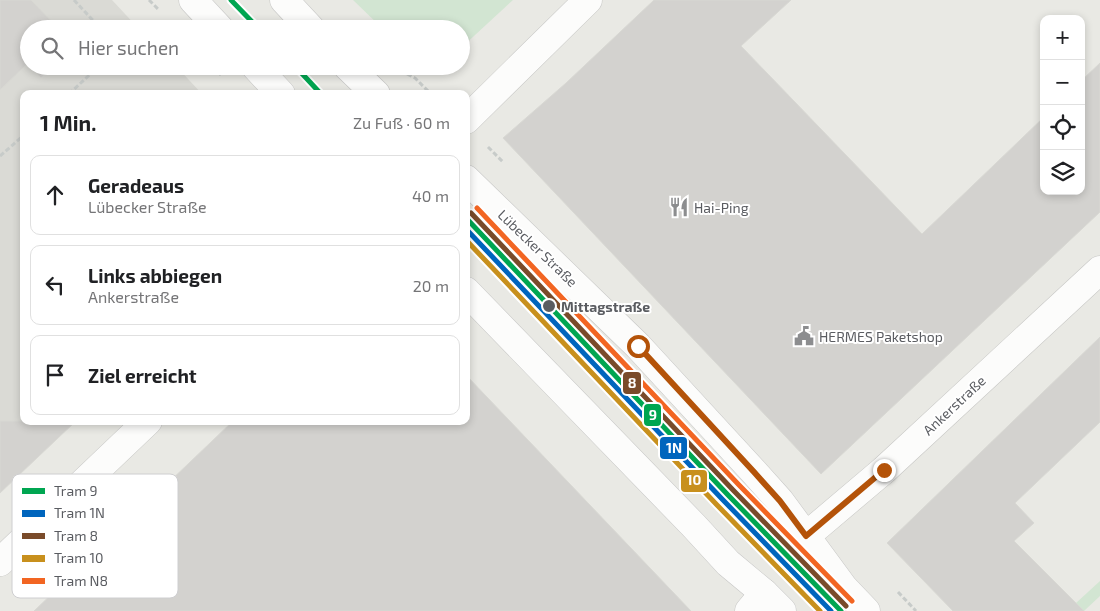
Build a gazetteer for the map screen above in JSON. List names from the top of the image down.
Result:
{
  "streets": {
    "main road": ["Lübecker Straße", "Ankerstraße"]
  },
  "crossings": [
    ["Lübecker Straße", "Ankerstraße"]
  ],
  "places": {
    "restaurant": ["Hai-Ping"],
    "other": ["Mittagstraße"],
    "public building": ["HERMES Paketshop"]
  },
  "lines": [
    "tram line 9",
    "tram line N8",
    "tram line 8",
    "tram line 1N",
    "tram line 10"
  ],
  "legend": [
    "Tram 9",
    "Tram 1N",
    "Tram 8",
    "Tram 10",
    "Tram N8"
  ],
  "page": {
    "map_buttons": ["+", "−"],
    "search": "Hier suchen",
    "heading": ["1 Min.", "Zu Fuß · 60 m"],
    "list": [
      ["Geradeaus", "Lübecker Straße", "40 m"],
      ["Links abbiegen", "Ankerstraße", "20 m"],
      "Ziel erreicht"
    ]
  }
}
